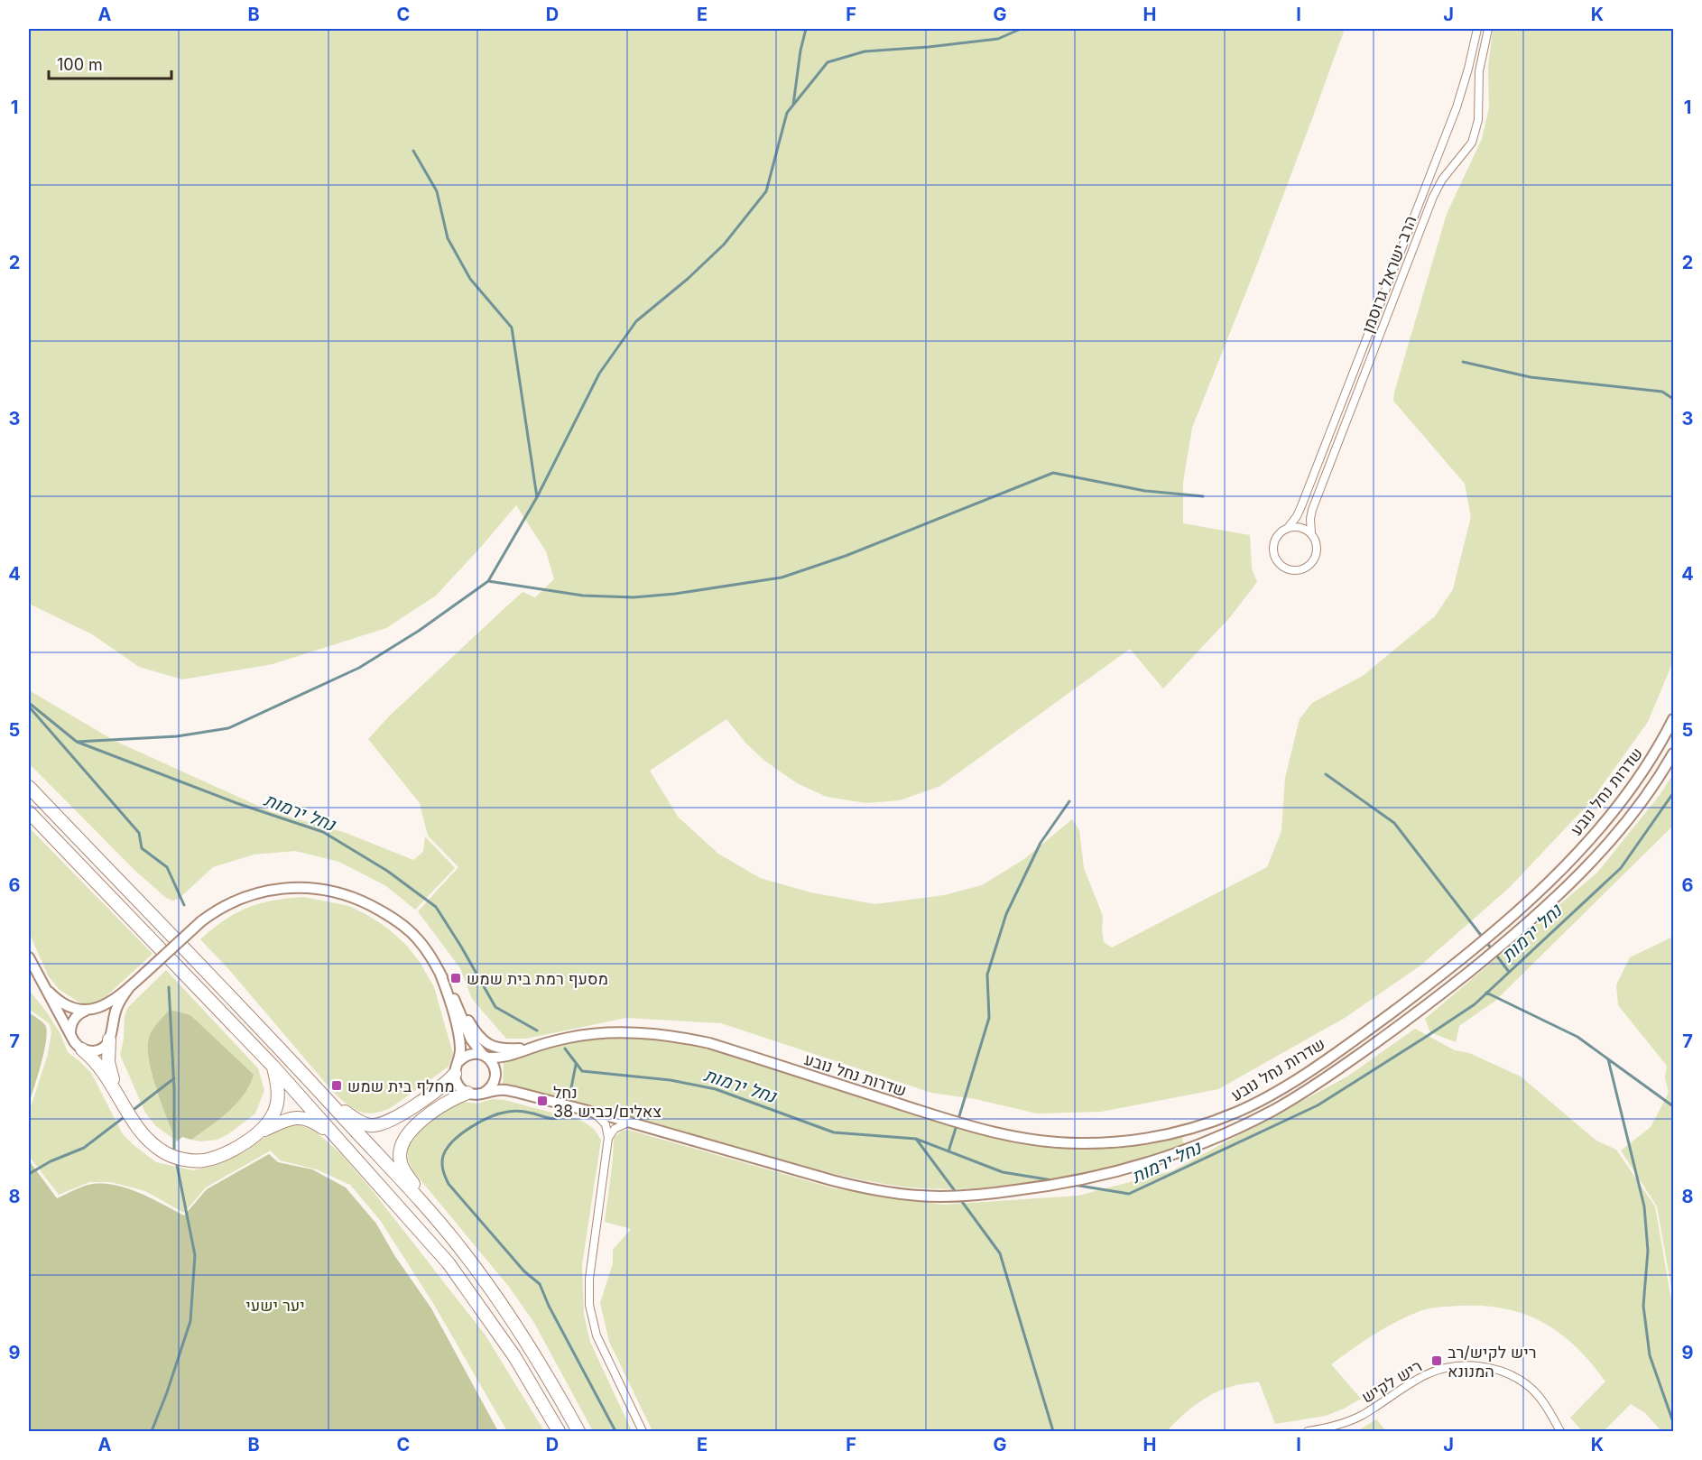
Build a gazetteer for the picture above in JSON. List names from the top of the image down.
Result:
{
  "streets": {
    "main road": ["שדרות נחל נובע"],
    "street": ["הרב ישראל גרוסמן", "ריש לקיש"]
  },
  "water": ["נחל ירמות"],
  "parks": ["יער ישעי"],
  "places": {
    "transit": [
      "מסעף רמת בית שמש",
      "מחלף בית שמש",
      "נחל צאלים/כביש 38",
      "ריש לקיש/רב המנונא"
    ]
  },
  "scale_bar": "100 m",
  "grid": {
    "columns": [
      "A",
      "B",
      "C",
      "D",
      "E",
      "F",
      "G",
      "H",
      "I",
      "J",
      "K"
    ],
    "rows": [
      "1",
      "2",
      "3",
      "4",
      "5",
      "6",
      "7",
      "8",
      "9"
    ]
  }
}
